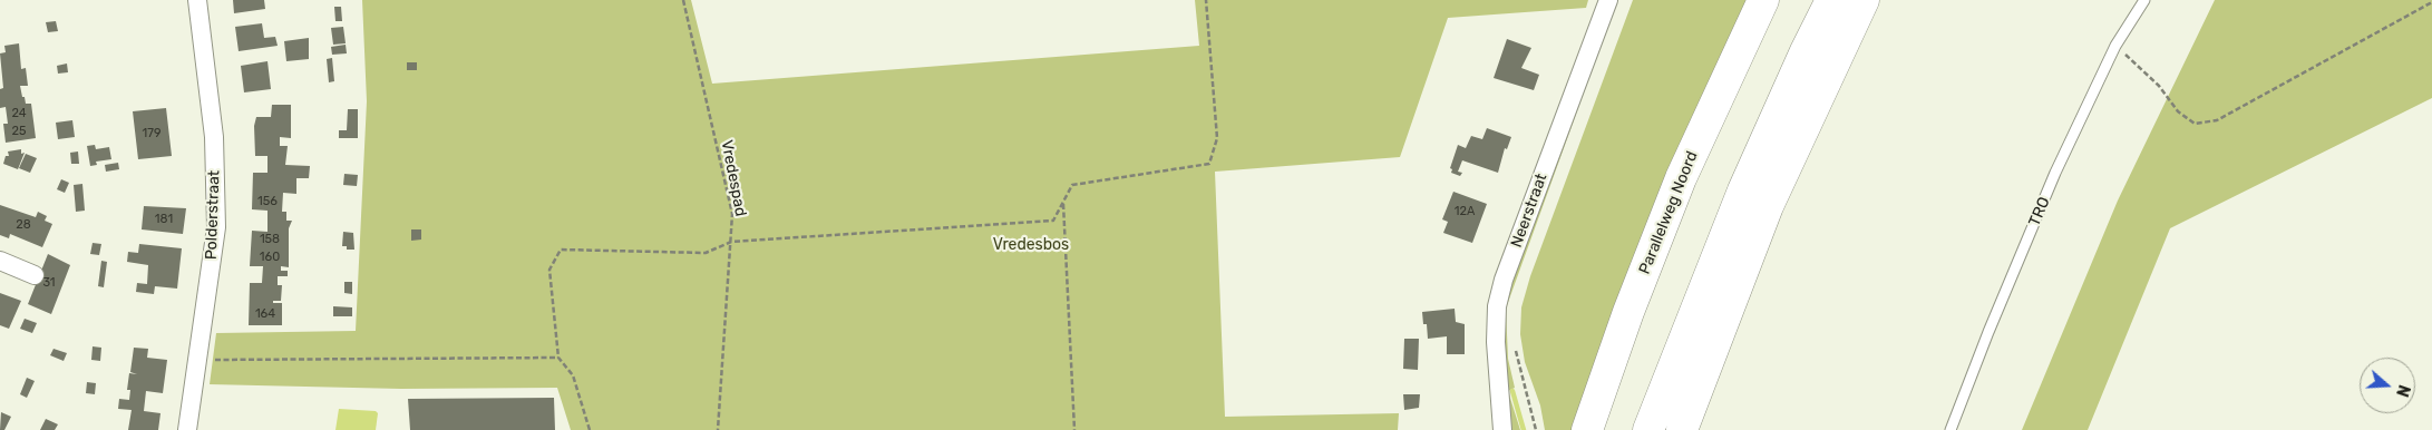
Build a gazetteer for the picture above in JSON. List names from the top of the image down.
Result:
{
  "streets": {
    "highway": ["Parallelweg Noord"],
    "street": ["Neerstraat", "Polderstraat"],
    "lane": ["TRO"],
    "path": ["Vredespad"]
  },
  "parks": ["Vredesbos"],
  "house_numbers": [
    "24",
    "25",
    "179",
    "156",
    "12A",
    "181",
    "28",
    "158",
    "160",
    "31",
    "164"
  ],
  "north": "right"
}
